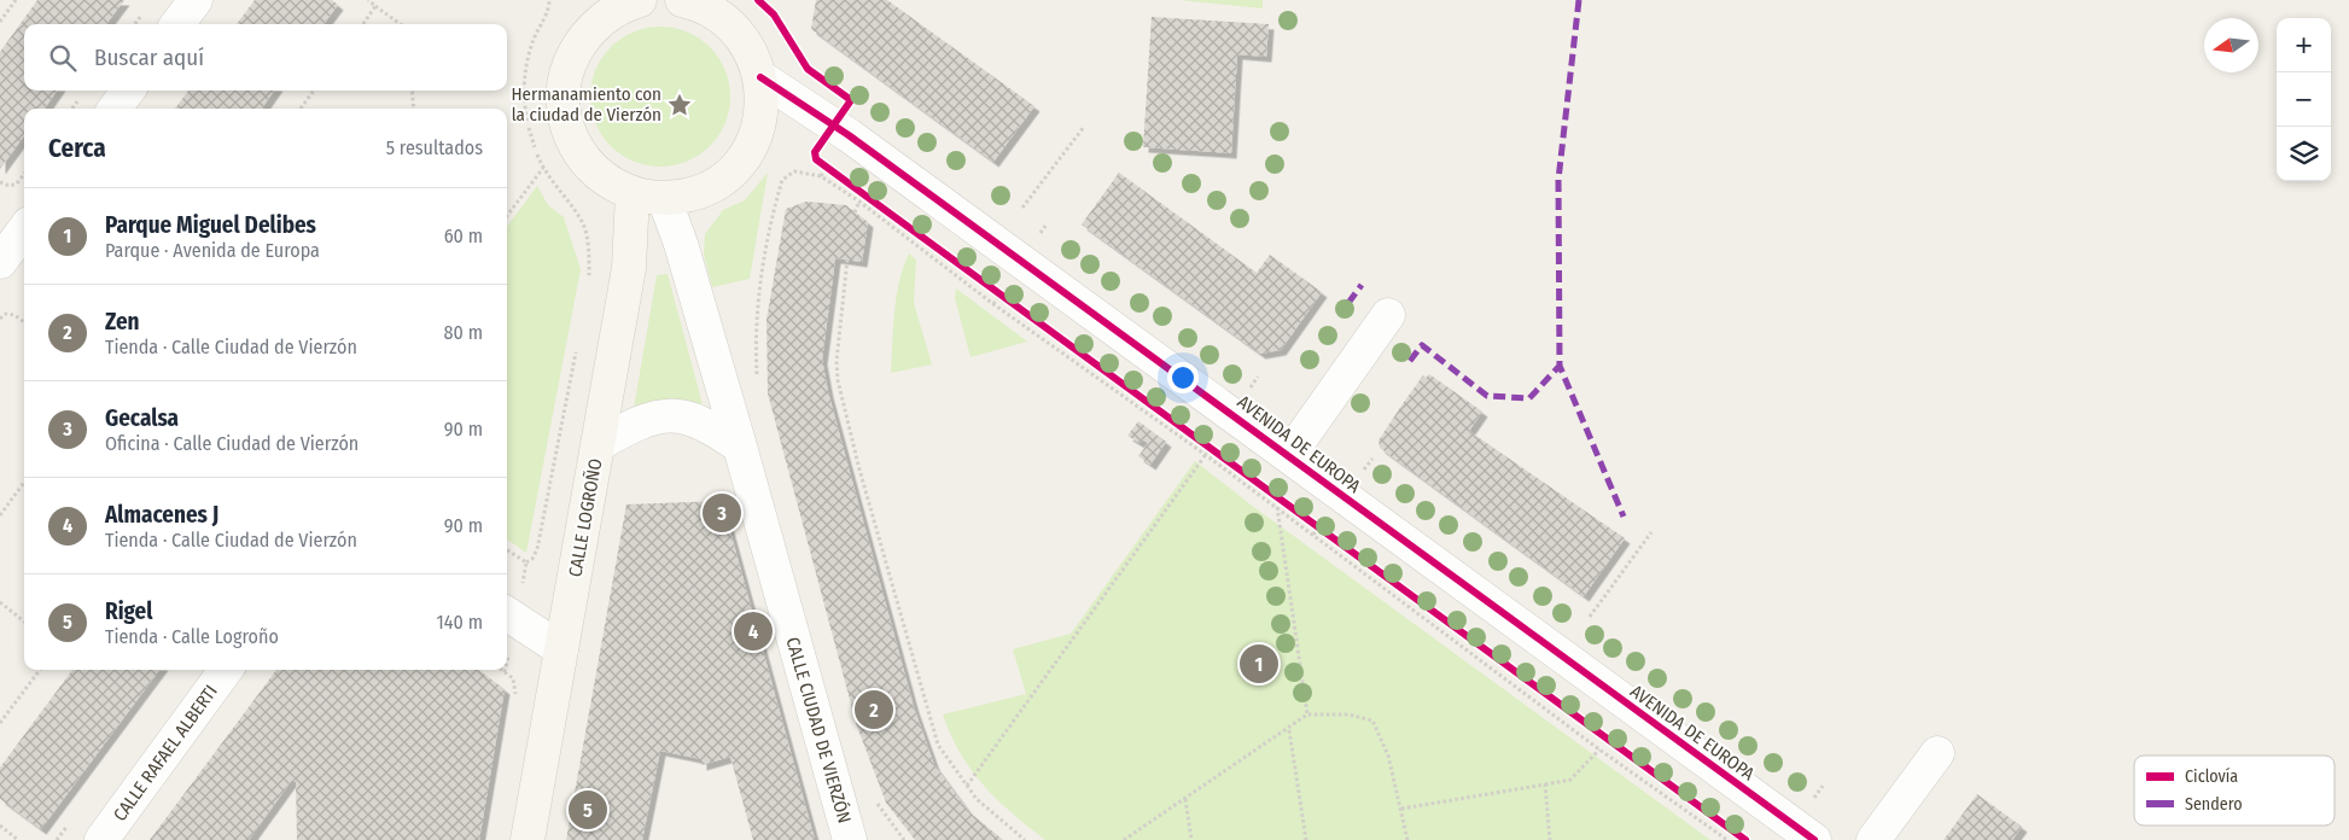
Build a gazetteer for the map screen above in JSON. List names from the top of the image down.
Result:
{
  "streets": {
    "main road": ["CALLE LOGROÑO"],
    "street": ["AVENIDA DE EUROPA", "CALLE CIUDAD DE VIERZÓN", "CALLE RAFAEL ALBERTI"]
  },
  "places": {
    "place": ["Hermanamiento con la ciudad de Vierzón"]
  },
  "legend": ["Ciclovía", "Sendero"],
  "north": "left",
  "page": {
    "map_buttons": ["+", "−"],
    "search": "Buscar aquí",
    "heading": ["Cerca", "5 resultados"],
    "list": [
      {
        "mark": "1",
        "name": "Parque Miguel Delibes",
        "note": "Parque · Avenida de Europa",
        "value": "60 m"
      },
      {
        "mark": "2",
        "name": "Zen",
        "note": "Tienda · Calle Ciudad de Vierzón",
        "value": "80 m"
      },
      {
        "mark": "3",
        "name": "Gecalsa",
        "note": "Oficina · Calle Ciudad de Vierzón",
        "value": "90 m"
      },
      {
        "mark": "4",
        "name": "Almacenes J",
        "note": "Tienda · Calle Ciudad de Vierzón",
        "value": "90 m"
      },
      {
        "mark": "5",
        "name": "Rigel",
        "note": "Tienda · Calle Logroño",
        "value": "140 m"
      }
    ],
    "pins": [
      "3",
      "4",
      "1",
      "2",
      "5"
    ]
  }
}
